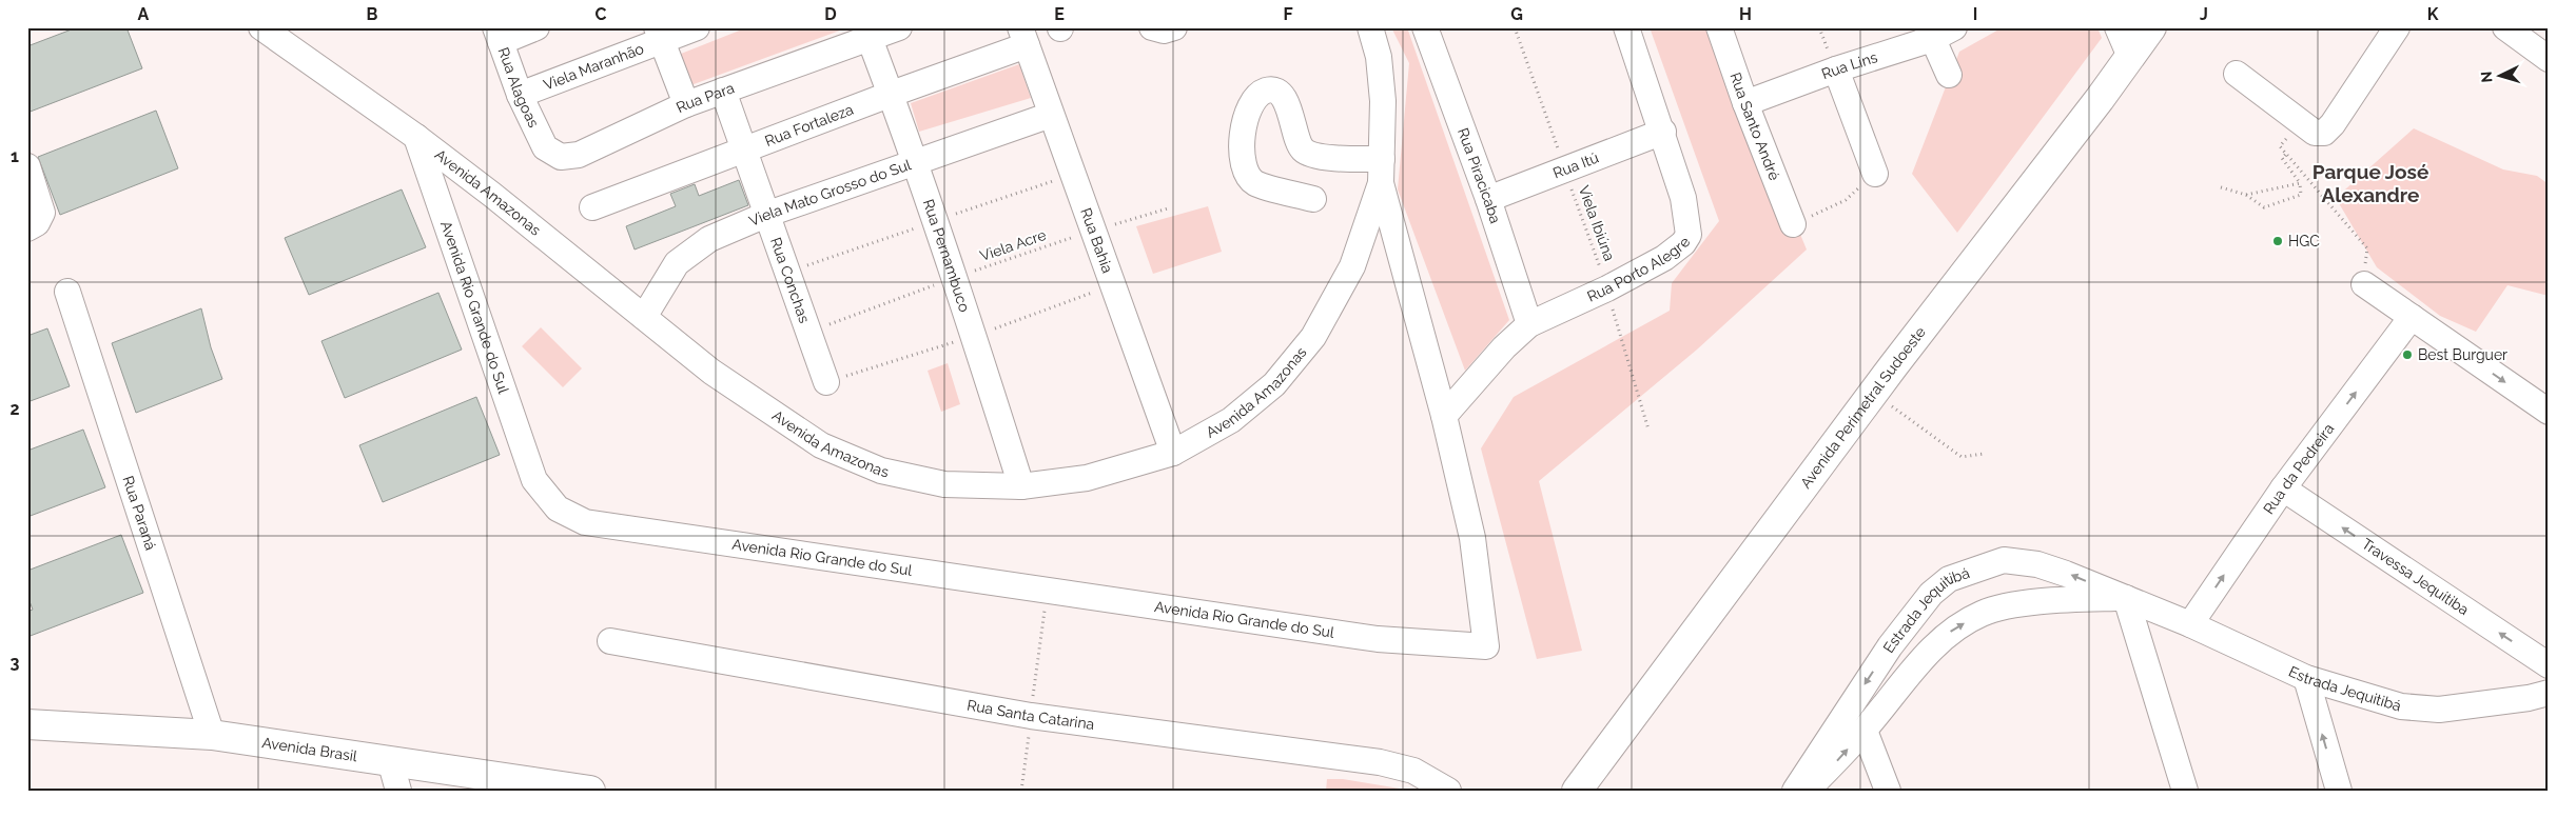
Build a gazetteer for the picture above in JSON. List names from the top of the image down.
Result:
{
  "streets": {
    "main road": ["Avenida Perimetral Sudoeste", "Avenida Brasil"],
    "street": [
      "Rua Lins",
      "Viela Maranhão",
      "Rua Alagoas",
      "Rua Para",
      "Rua Fortaleza",
      "Rua Santo André",
      "Rua Itú",
      "Rua Piracicaba",
      "Avenida Amazonas",
      "Viela Mato Grosso do Sul",
      "Rua Bahia",
      "Rua Pernambuco",
      "Rua Porto Alegre",
      "Rua Conchas",
      "Avenida Rio Grande do Sul",
      "Rua da Pedreira",
      "Rua Paraná",
      "Travessa Jequitiba",
      "Estrada Jequitibá",
      "Rua Santa Catarina"
    ],
    "path": ["Viela Ibiúna", "Viela Acre"]
  },
  "crossings": [
    ["Rua Lins", "Rua Santo André"],
    ["Viela Maranhão", "Rua Alagoas"],
    ["Rua Alagoas", "Rua Para"],
    ["Rua Para", "Rua Pernambuco"],
    ["Rua Para", "Rua Conchas"],
    ["Rua Fortaleza", "Rua Bahia"],
    ["Rua Fortaleza", "Rua Pernambuco"],
    ["Rua Fortaleza", "Rua Conchas"],
    ["Rua Itú", "Rua Piracicaba"],
    ["Rua Itú", "Viela Ibiúna"],
    ["Rua Itú", "Rua Porto Alegre"],
    ["Rua Piracicaba", "Rua Porto Alegre"],
    ["Avenida Amazonas", "Viela Mato Grosso do Sul"],
    ["Avenida Amazonas", "Rua Bahia"],
    ["Avenida Amazonas", "Rua Pernambuco"],
    ["Avenida Amazonas", "Rua Porto Alegre"],
    ["Avenida Amazonas", "Avenida Rio Grande do Sul"],
    ["Viela Mato Grosso do Sul", "Rua Bahia"],
    ["Viela Mato Grosso do Sul", "Rua Pernambuco"],
    ["Viela Mato Grosso do Sul", "Rua Conchas"],
    ["Viela Ibiúna", "Rua Porto Alegre"],
    ["Rua Bahia", "Viela Acre"],
    ["Viela Acre", "Rua Pernambuco"],
    ["Viela Acre", "Rua Conchas"],
    ["Rua da Pedreira", "Travessa Jequitiba"],
    ["Rua da Pedreira", "Estrada Jequitibá"],
    ["Rua Paraná", "Avenida Brasil"]
  ],
  "one_way": ["Rua da Pedreira"],
  "districts": ["Parque José Alexandre"],
  "places": ["HGC", "Best Burguer"],
  "north": "left",
  "grid": {
    "columns": [
      "A",
      "B",
      "C",
      "D",
      "E",
      "F",
      "G",
      "H",
      "I",
      "J",
      "K"
    ],
    "rows": ["1", "2", "3"]
  }
}
